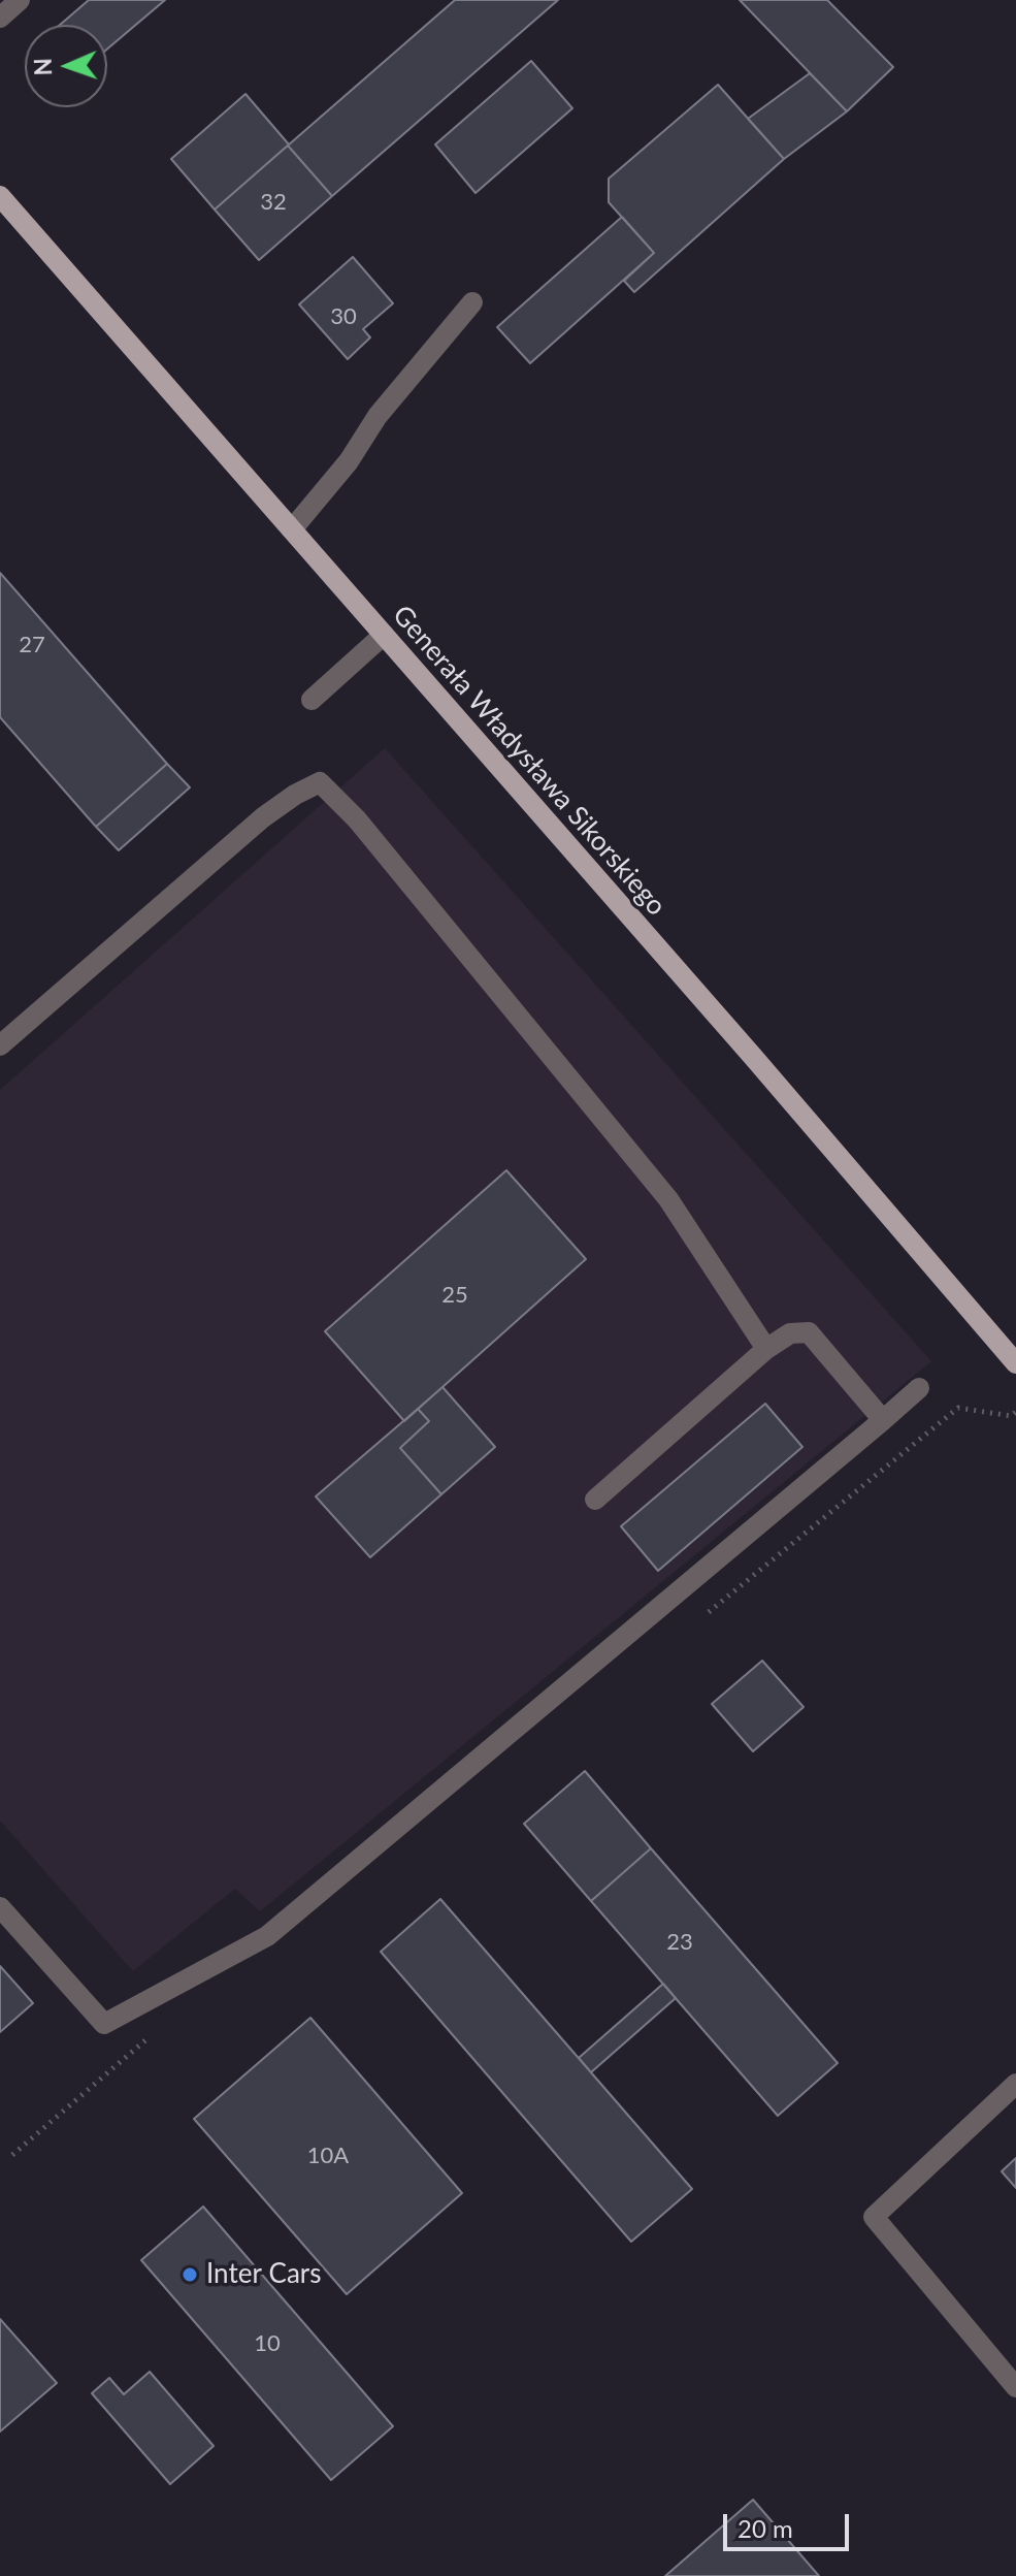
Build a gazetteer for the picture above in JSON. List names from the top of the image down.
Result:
{
  "streets": {
    "main road": ["Generała Władysława Sikorskiego"]
  },
  "places": ["Inter Cars"],
  "house_numbers": [
    "32",
    "30",
    "27",
    "25",
    "23",
    "10A",
    "10"
  ],
  "scale_bar": "20 m",
  "north": "left"
}
